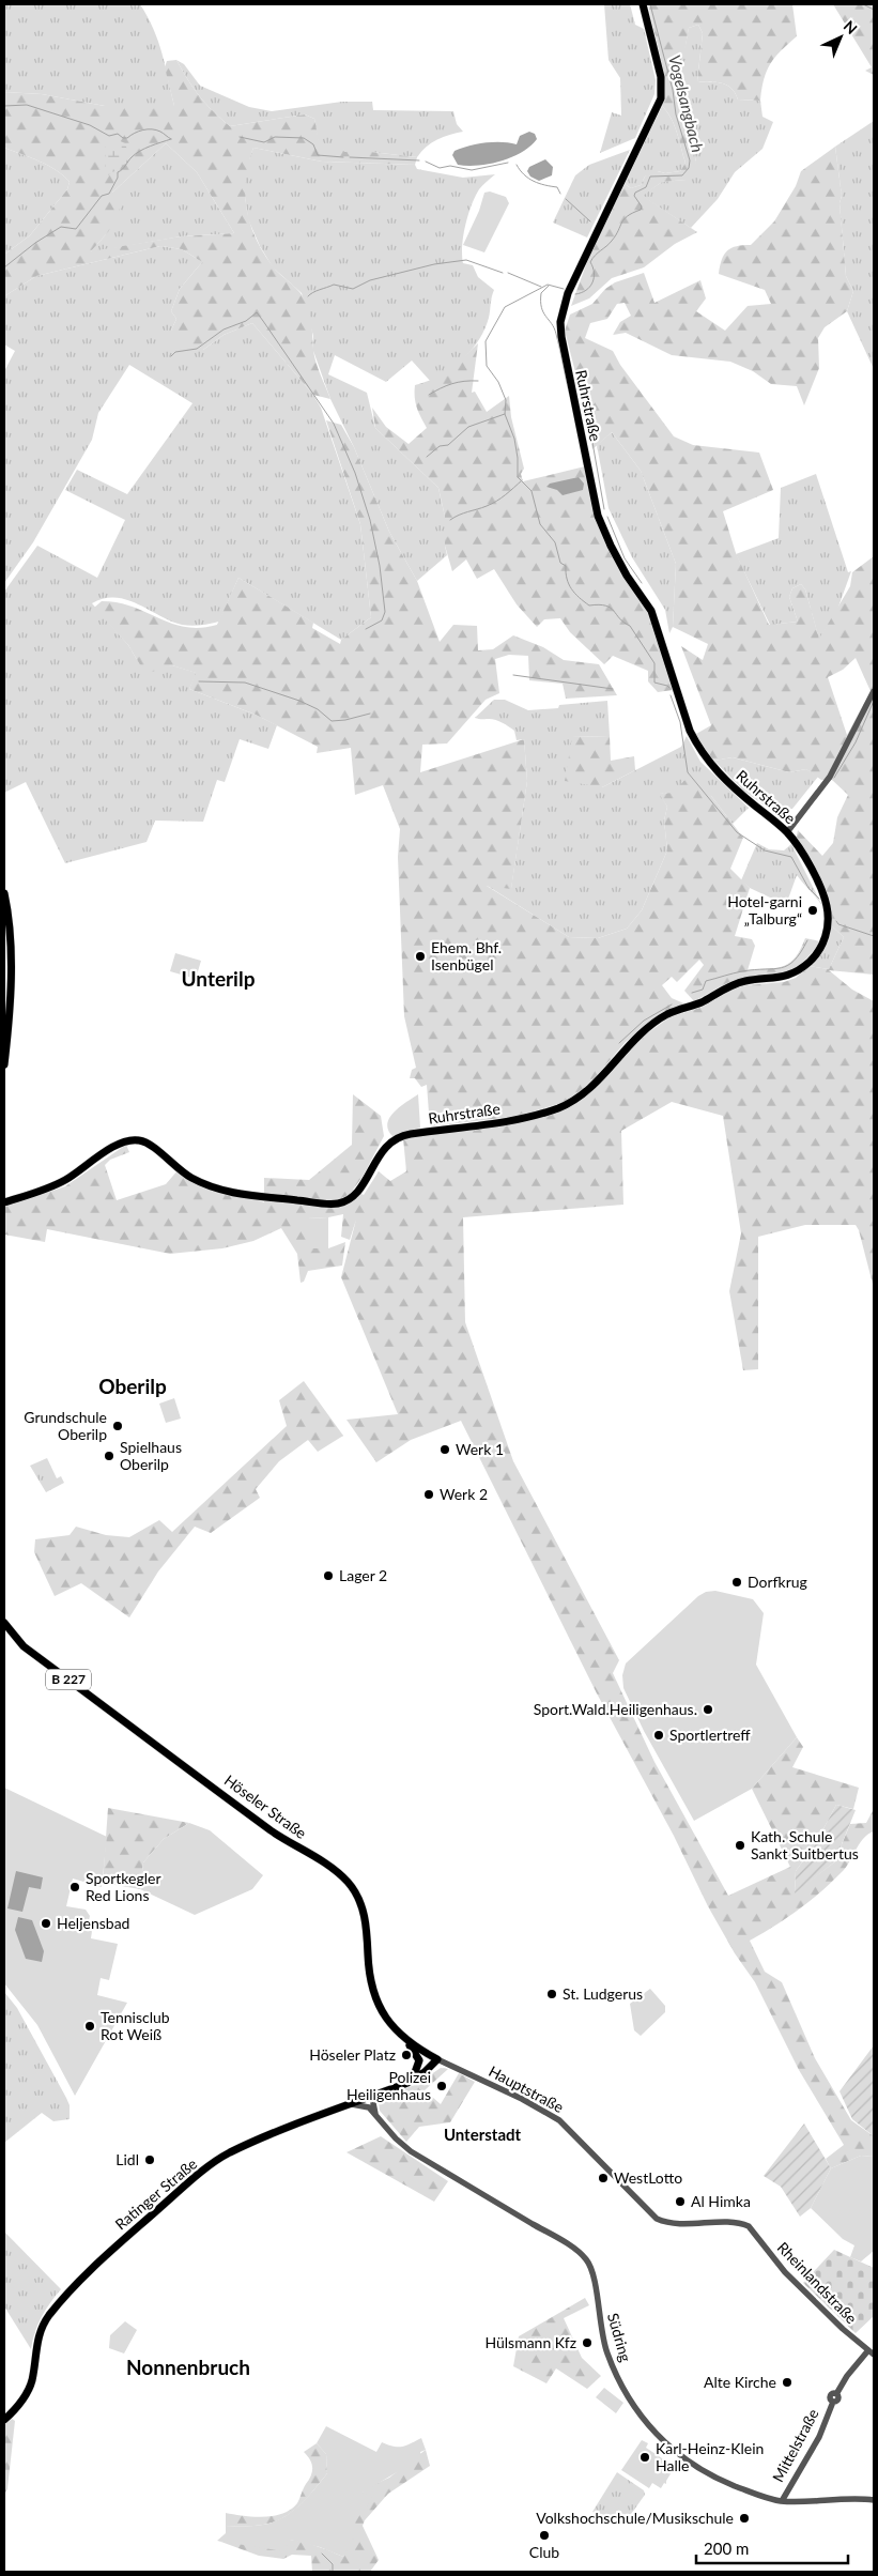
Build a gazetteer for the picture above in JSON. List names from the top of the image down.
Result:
{
  "streets": {
    "main road": [
      "Ruhrstraße",
      "B 227",
      "Höseler Straße",
      "Ratinger Straße"
    ],
    "street": [
      "Hauptstraße",
      "Rheinlandstraße",
      "Südring",
      "Mittelstraße"
    ]
  },
  "crossings": [
    ["B 227", "Höseler Straße"],
    ["B 227", "Ratinger Straße"],
    ["Höseler Straße", "Hauptstraße"],
    ["Höseler Straße", "Ratinger Straße"],
    ["Hauptstraße", "Ratinger Straße"],
    ["Hauptstraße", "Rheinlandstraße"],
    ["Ratinger Straße", "Südring"],
    ["Rheinlandstraße", "Mittelstraße"],
    ["Südring", "Mittelstraße"]
  ],
  "districts": [
    "Unterilp",
    "Oberilp",
    "Unterstadt",
    "Nonnenbruch"
  ],
  "water": ["Vogelsangbach"],
  "places": [
    "Hotel-garni „Talburg“",
    "Ehem. Bhf. Isenbügel",
    "Grundschule Oberilp",
    "Werk 1",
    "Spielhaus Oberilp",
    "Werk 2",
    "Lager 2",
    "Dorfkrug",
    "Sport.Wald.Heiligenhaus.",
    "Sportlertreff",
    "Kath. Schule Sankt Suitbertus",
    "Sportkegler Red Lions",
    "Heljensbad",
    "St. Ludgerus",
    "Tennisclub Rot Weiß",
    "Höseler Platz",
    "Polizei Heiligenhaus",
    "Lidl",
    "WestLotto",
    "Al Himka",
    "Hülsmann Kfz",
    "Alte Kirche",
    "Karl-Heinz-Klein Halle",
    "Volkshochschule/Musikschule",
    "Club"
  ],
  "scale_bar": "200 m",
  "north": "top right"
}
